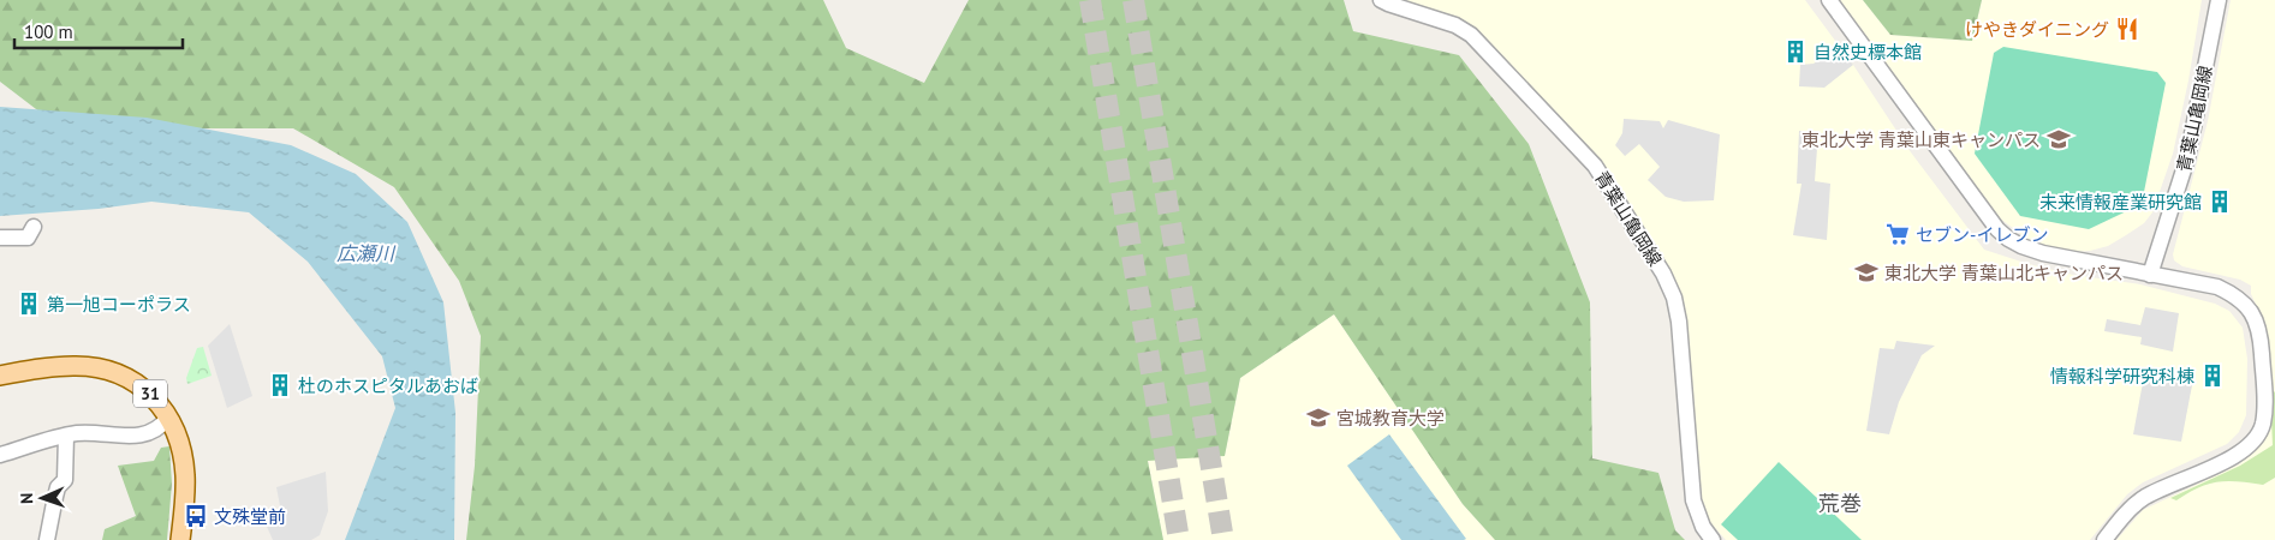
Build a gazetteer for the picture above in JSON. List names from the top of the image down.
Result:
{
  "streets": {
    "main road": ["31"],
    "street": ["青葉山亀岡線"]
  },
  "districts": ["荒巻"],
  "water": ["広瀬川"],
  "places": {
    "restaurant": ["けやきダイニング"],
    "building": [
      "自然史標本館",
      "未来情報産業研究館",
      "第一旭コーポラス",
      "情報科学研究科棟",
      "杜のホスピタルあおば"
    ],
    "school or university": ["東北大学 青葉山東キャンパス", "東北大学 青葉山北キャンパス", "宮城教育大学"],
    "supermarket": ["セブン-イレブン"],
    "bus stop": ["文殊堂前"]
  },
  "scale_bar": "100 m",
  "north": "left"
}
